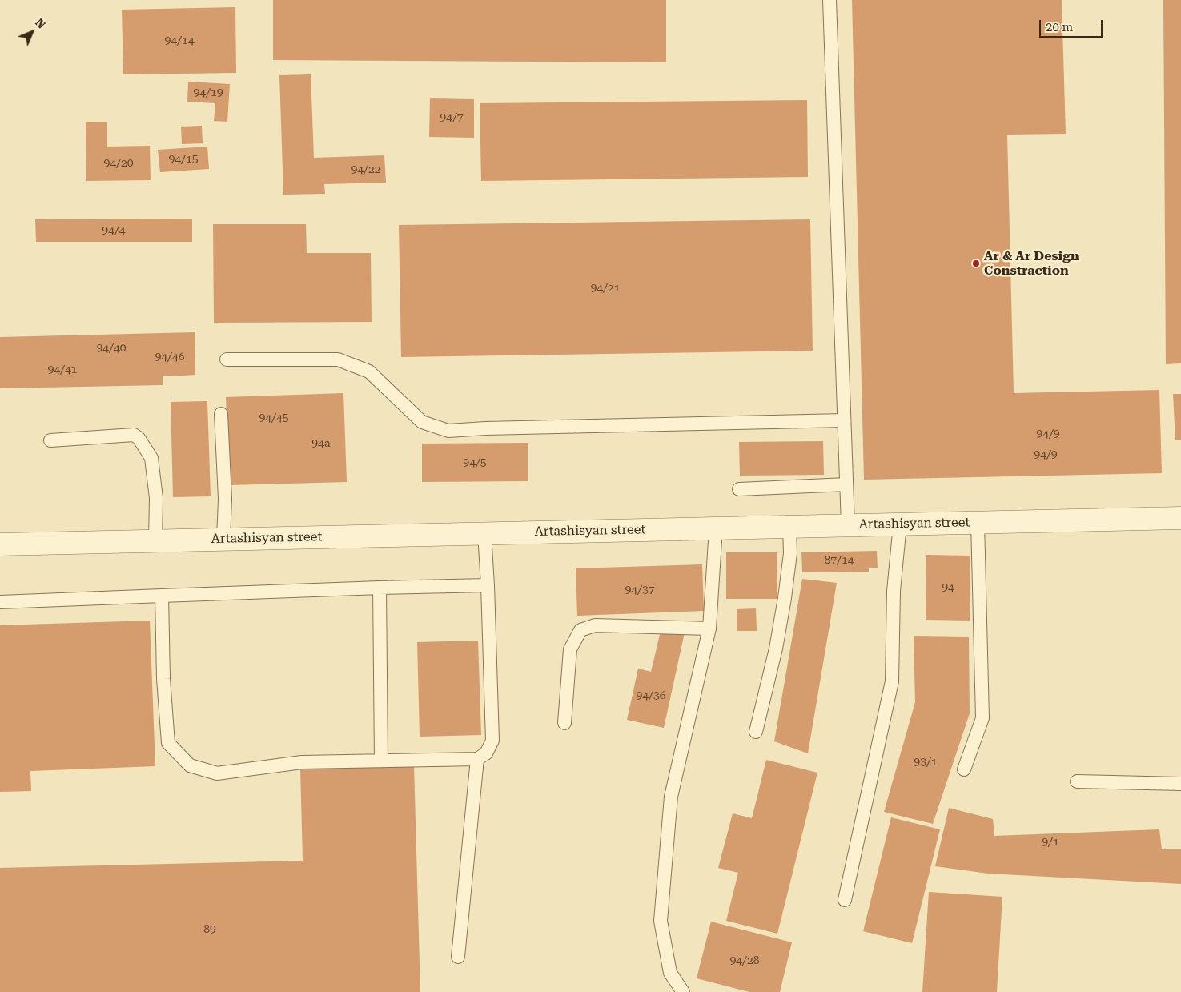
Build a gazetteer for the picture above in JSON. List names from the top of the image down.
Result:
{
  "streets": {
    "street": ["Artashisyan street"]
  },
  "places": ["Ar & Ar Design Constraction"],
  "house_numbers": [
    "94/14",
    "94/19",
    "94/7",
    "94/15",
    "94/20",
    "94/22",
    "94/4",
    "94/21",
    "94/40",
    "94/46",
    "94/41",
    "94/45",
    "94/9",
    "94a",
    "94/9",
    "94/5",
    "87/14",
    "94",
    "94/37",
    "94/36",
    "93/1",
    "9/1",
    "89",
    "94/28"
  ],
  "scale_bar": "20 m",
  "north": "top right"
}
